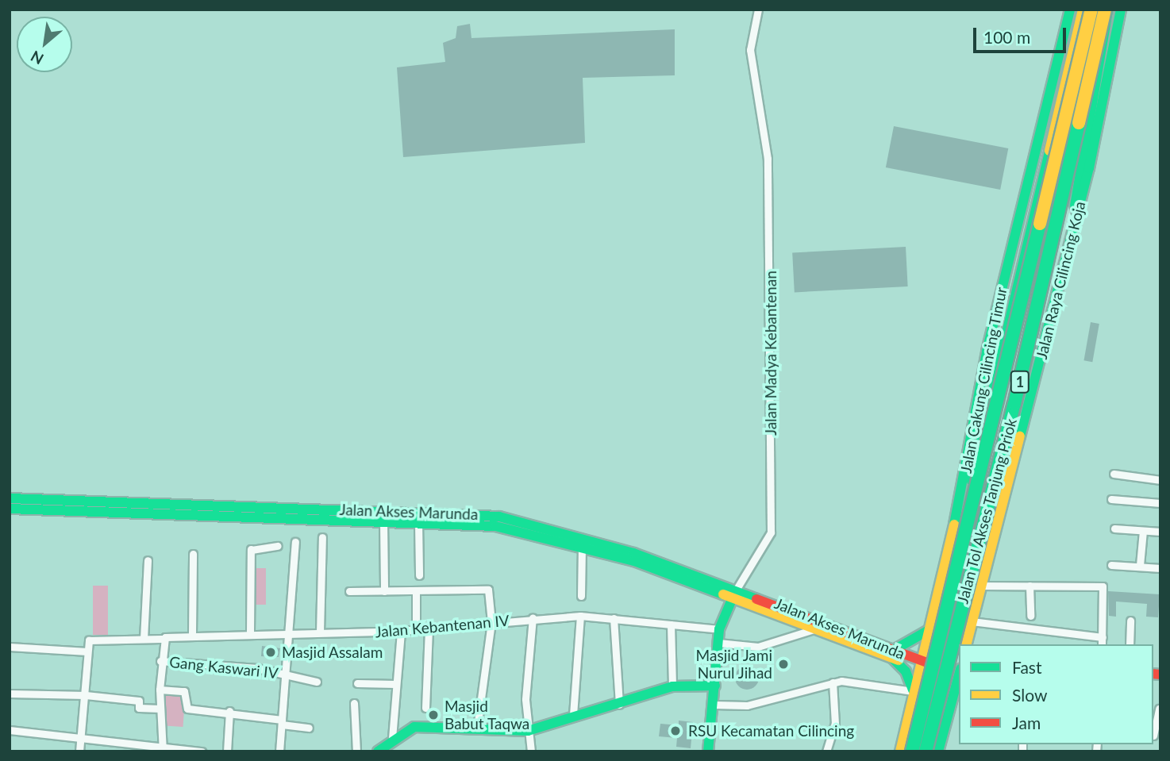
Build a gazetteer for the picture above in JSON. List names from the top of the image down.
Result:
{
  "streets": {
    "main road": [
      "Jalan Raya Cilincing Koja",
      "Jalan Madya Kebantenan",
      "Jalan Cakung Cilincing Timur",
      "1",
      "Jalan Tol Akses Tanjung Priok",
      "Jalan Akses Marunda"
    ],
    "street": ["Jalan Kebantenan IV", "Gang Kaswari IV"]
  },
  "crossings": [
    ["Jalan Madya Kebantenan", "Jalan Akses Marunda"],
    ["Jalan Madya Kebantenan", "Jalan Kebantenan IV"],
    ["Jalan Cakung Cilincing Timur", "Jalan Akses Marunda"],
    ["Jalan Akses Marunda", "Jalan Kebantenan IV"]
  ],
  "places": [
    "Masjid Assalam",
    "Masjid Jami Nurul Jihad",
    "Masjid Babut Taqwa",
    "RSU Kecamatan Cilincing"
  ],
  "legend": ["Fast", "Slow", "Jam"],
  "scale_bar": "100 m",
  "north": "bottom left"
}
